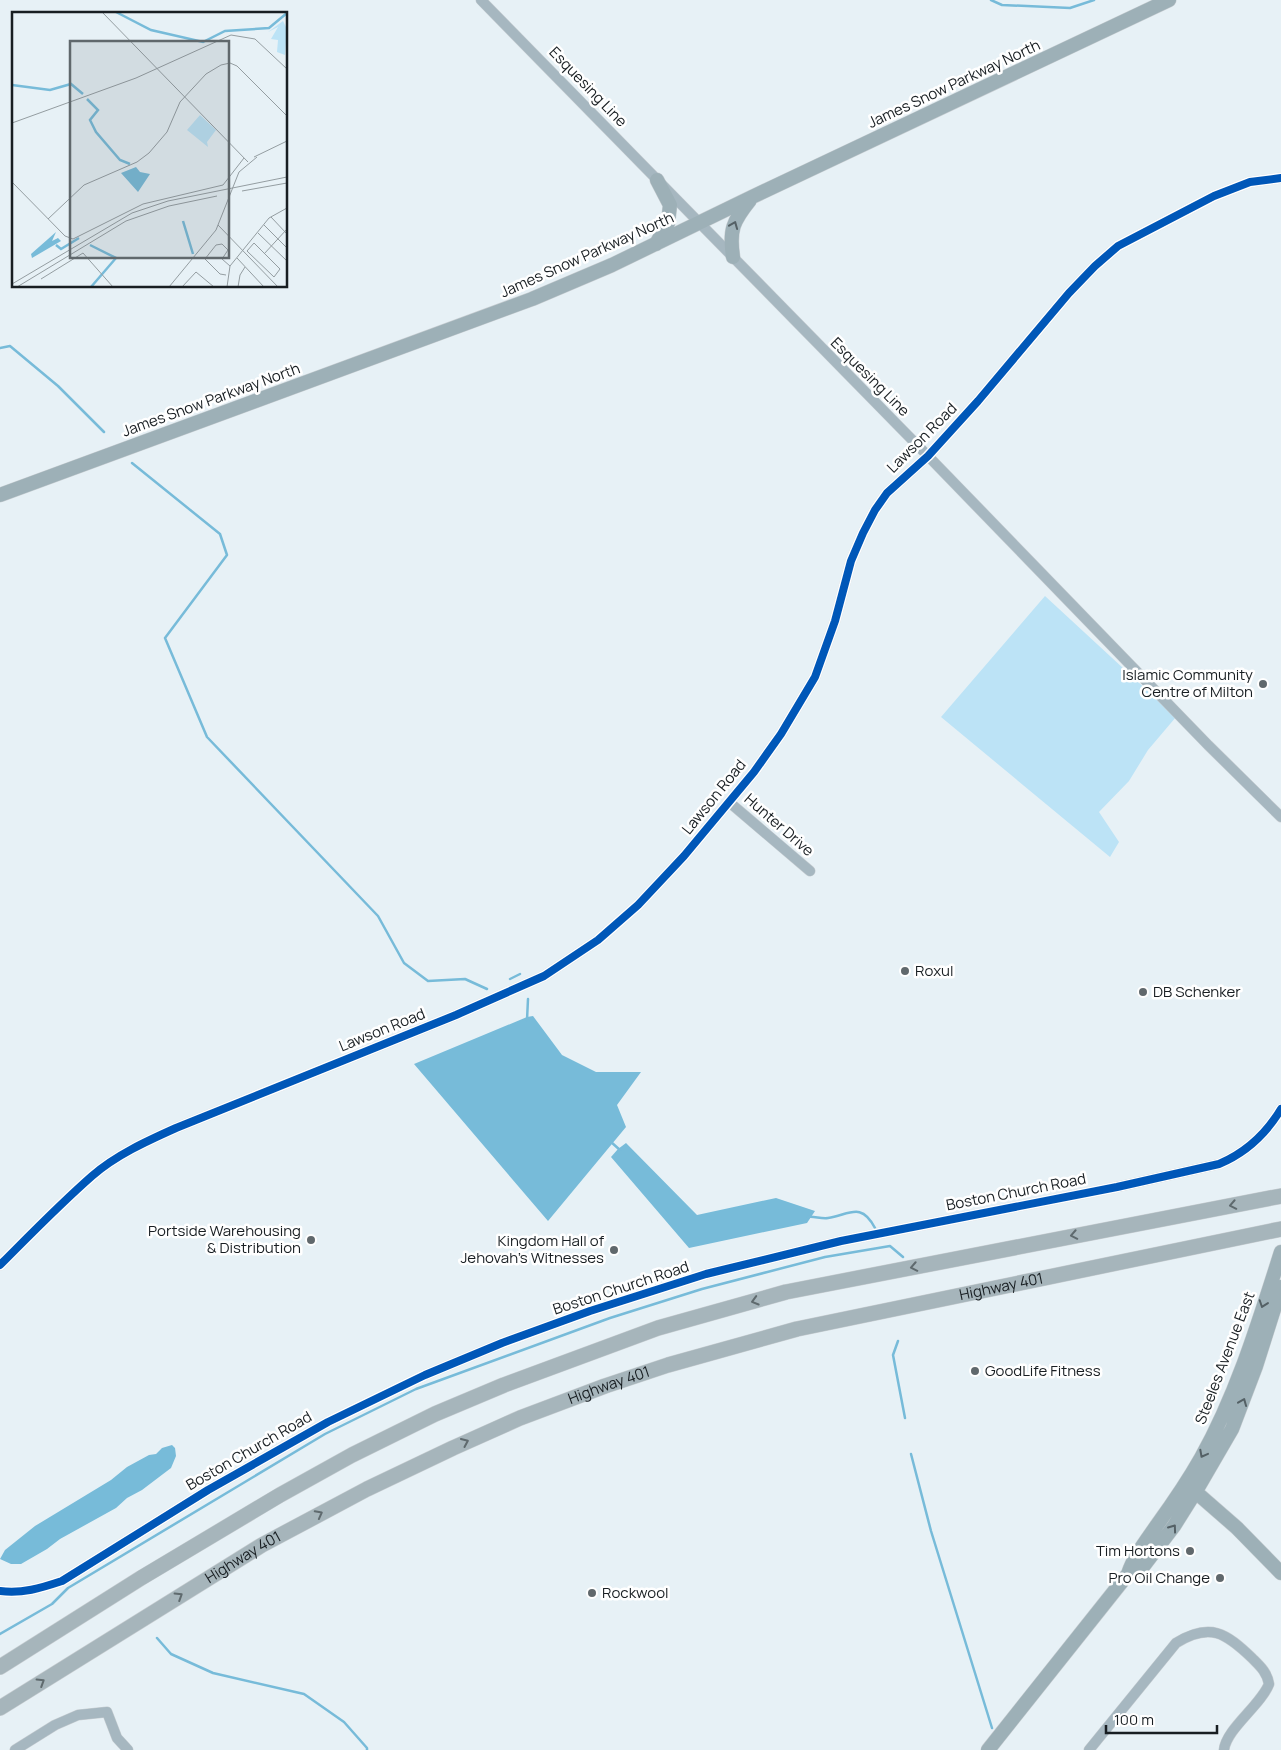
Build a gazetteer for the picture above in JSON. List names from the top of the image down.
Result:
{
  "streets": {
    "highway": ["Highway 401"],
    "main road": ["James Snow Parkway North", "Steeles Avenue East"],
    "street": [
      "Esquesing Line",
      "Lawson Road",
      "Hunter Drive",
      "Boston Church Road"
    ]
  },
  "crossings": [
    ["James Snow Parkway North", "Esquesing Line"],
    ["Esquesing Line", "Lawson Road"],
    ["Lawson Road", "Hunter Drive"]
  ],
  "places": [
    "Islamic Community Centre of Milton",
    "Roxul",
    "DB Schenker",
    "Portside Warehousing & Distribution",
    "Kingdom Hall of Jehovah's Witnesses",
    "GoodLife Fitness",
    "Tim Hortons",
    "Pro Oil Change",
    "Rockwool"
  ],
  "scale_bar": "100 m"
}
